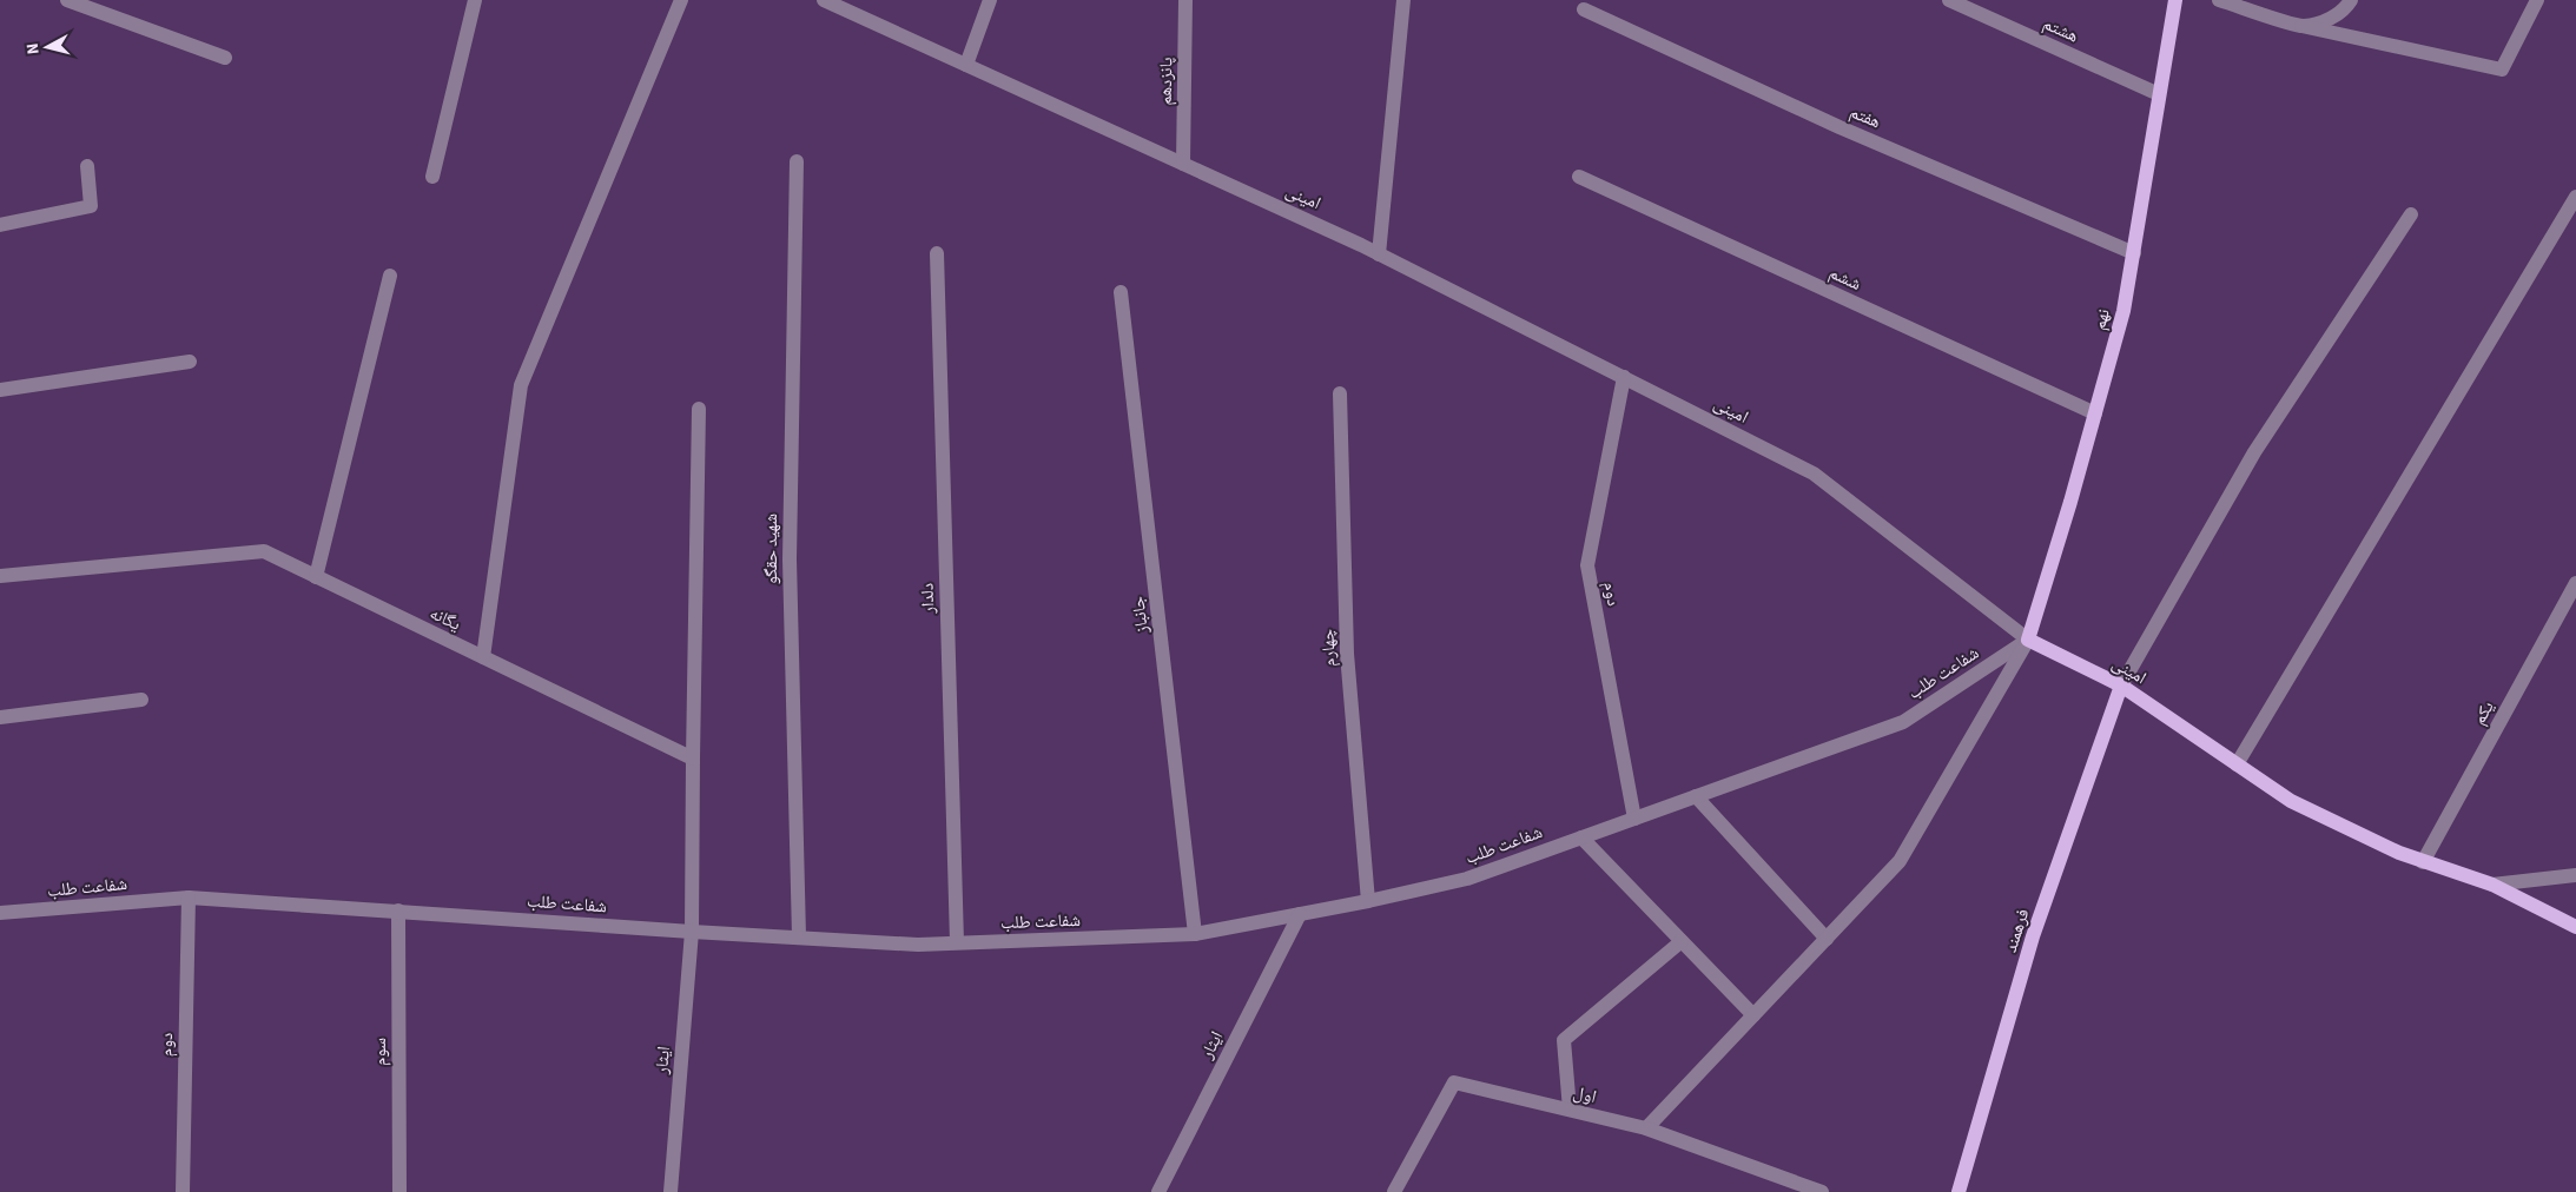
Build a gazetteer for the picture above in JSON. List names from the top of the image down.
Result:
{
  "streets": {
    "main road": ["امینی", "نهم", "فرهمند"],
    "street": [
      "هشتم",
      "پانزدهم",
      "هفتم",
      "ششم",
      "شهید حقگو",
      "دوم",
      "دلدار",
      "جانباز",
      "یگانه",
      "چهارم",
      "شفاعت طلب",
      "یکم",
      "ایثار",
      "سوم",
      "اول"
    ]
  },
  "crossings": [
    ["هشتم", "نهم"],
    ["پانزدهم", "امینی"],
    ["هفتم", "نهم"],
    ["امینی", "نهم"],
    ["امینی", "دوم"],
    ["امینی", "شفاعت طلب"],
    ["امینی", "یکم"],
    ["امینی", "فرهمند"],
    ["ششم", "نهم"],
    ["نهم", "شفاعت طلب"],
    ["شهید حقگو", "شفاعت طلب"],
    ["دوم", "شفاعت طلب"],
    ["دلدار", "شفاعت طلب"],
    ["جانباز", "شفاعت طلب"],
    ["چهارم", "شفاعت طلب"],
    ["شفاعت طلب", "ایثار"],
    ["شفاعت طلب", "سوم"]
  ],
  "north": "left"
}
